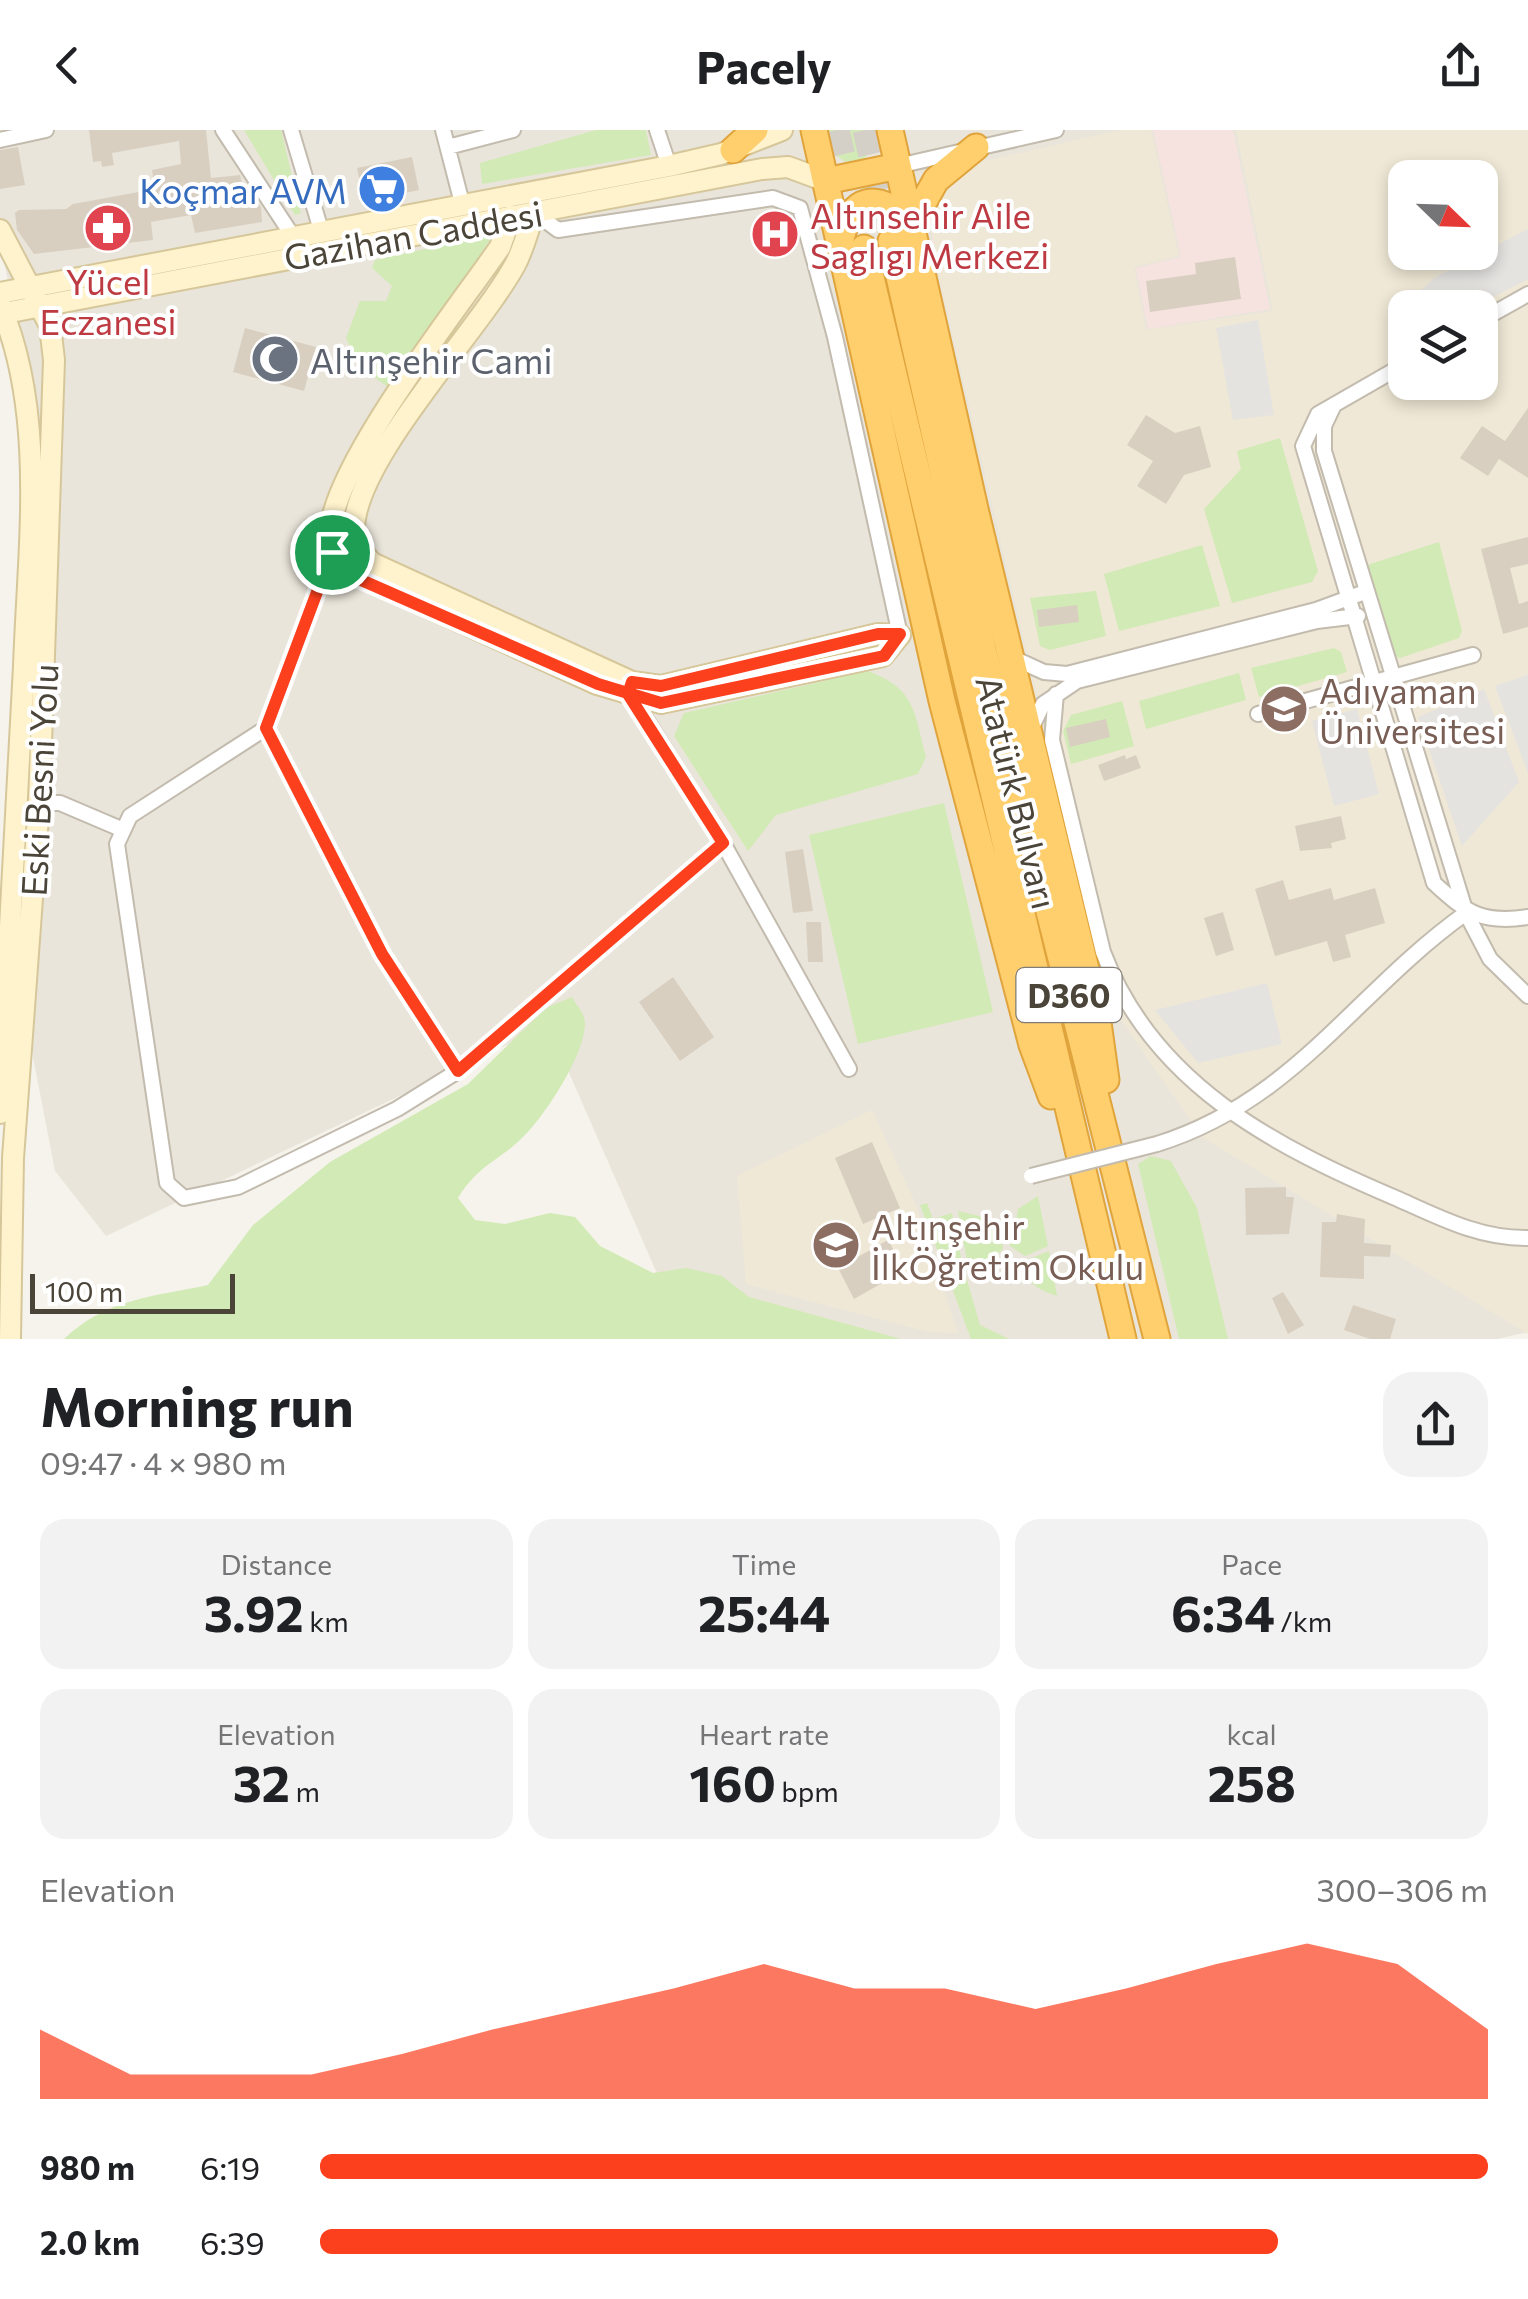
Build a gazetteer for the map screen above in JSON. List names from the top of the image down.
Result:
{
  "streets": {
    "highway": ["Atatürk Bulvarı", "D360"],
    "main road": ["Gazihan Caddesi", "Eski Besni Yolu"]
  },
  "crossings": [
    ["Gazihan Caddesi", "Eski Besni Yolu"]
  ],
  "places": {
    "supermarket": ["Koçmar AVM"],
    "pharmacy": ["Yücel Eczanesi"],
    "hospital": ["Altınsehir Aile Saglıgı Merkezi"],
    "mosque": ["Altınşehir Cami"],
    "school or university": ["Adıyaman Üniversitesi", "Altınşehir İlkÖğretim Okulu"]
  },
  "scale_bar": "100 m",
  "north": "bottom right",
  "page": {
    "header": "Pacely",
    "scale": "100 m",
    "heading": ["Morning run", "09:47 · 4 × 980 m"],
    "stats": [
      ["Distance", "3.92 km"],
      ["Time", "25:44"],
      ["Pace", "6:34 /km"],
      ["Elevation", "32 m"],
      ["Heart rate", "160 bpm"],
      ["kcal", "258"]
    ],
    "chart": ["Elevation", "300–306 m"],
    "list": [
      {
        "name": "980 m",
        "note": "6:19"
      },
      {
        "name": "2.0 km",
        "note": "6:39"
      }
    ]
  }
}
